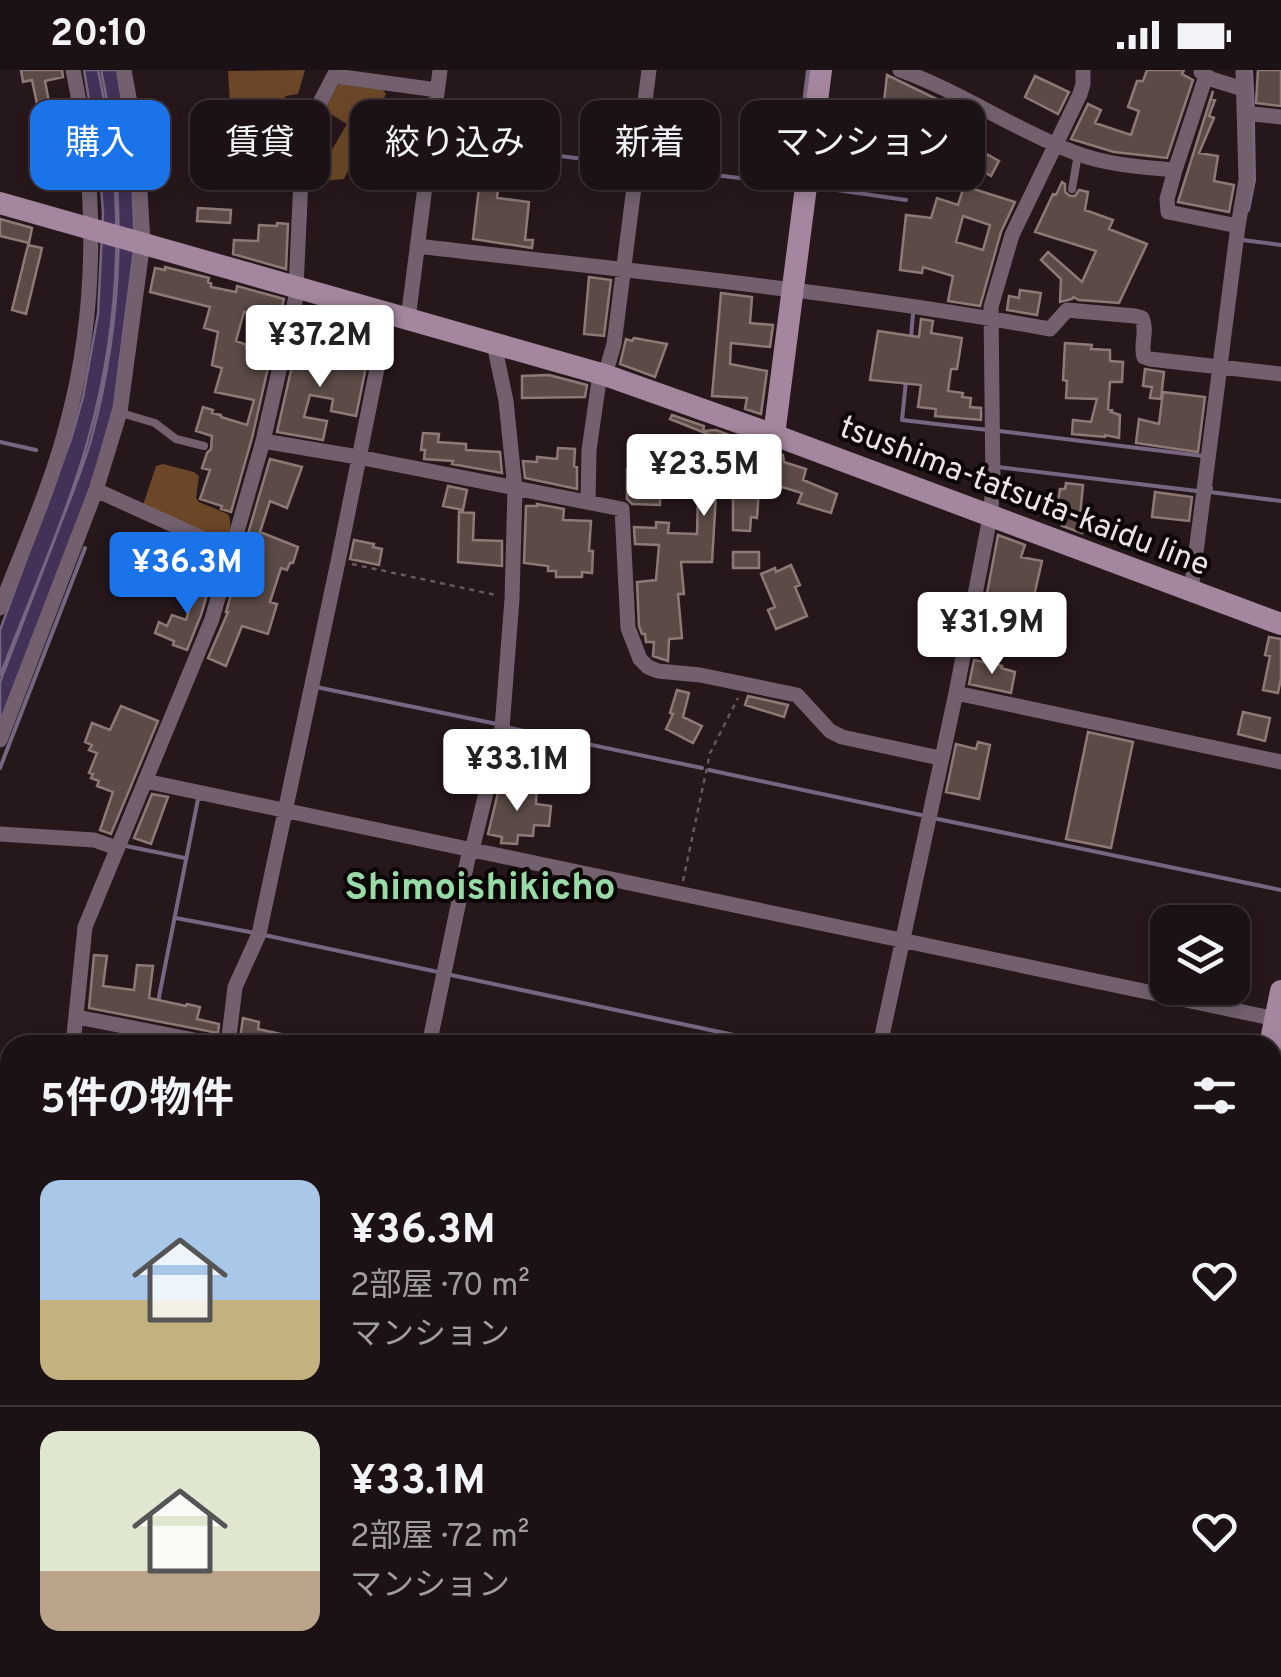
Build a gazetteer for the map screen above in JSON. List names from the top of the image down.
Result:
{
  "streets": {
    "main road": ["tsushima-tatsuta-kaidu line"]
  },
  "districts": ["Shimoishikicho"],
  "page": {
    "status": "20:10",
    "chip": [
      "購入",
      "賃貸",
      "絞り込み",
      "新着",
      "マンション"
    ],
    "price": [
      "¥37.2M",
      "¥23.5M",
      "¥36.3M",
      "¥31.9M",
      "¥33.1M"
    ],
    "heading": "5件の物件",
    "list": [
      {
        "name": "¥36.3M",
        "note": "2部屋 · 70 m² · マンション"
      },
      {
        "name": "¥33.1M",
        "note": "2部屋 · 72 m² · マンション"
      }
    ]
  }
}
